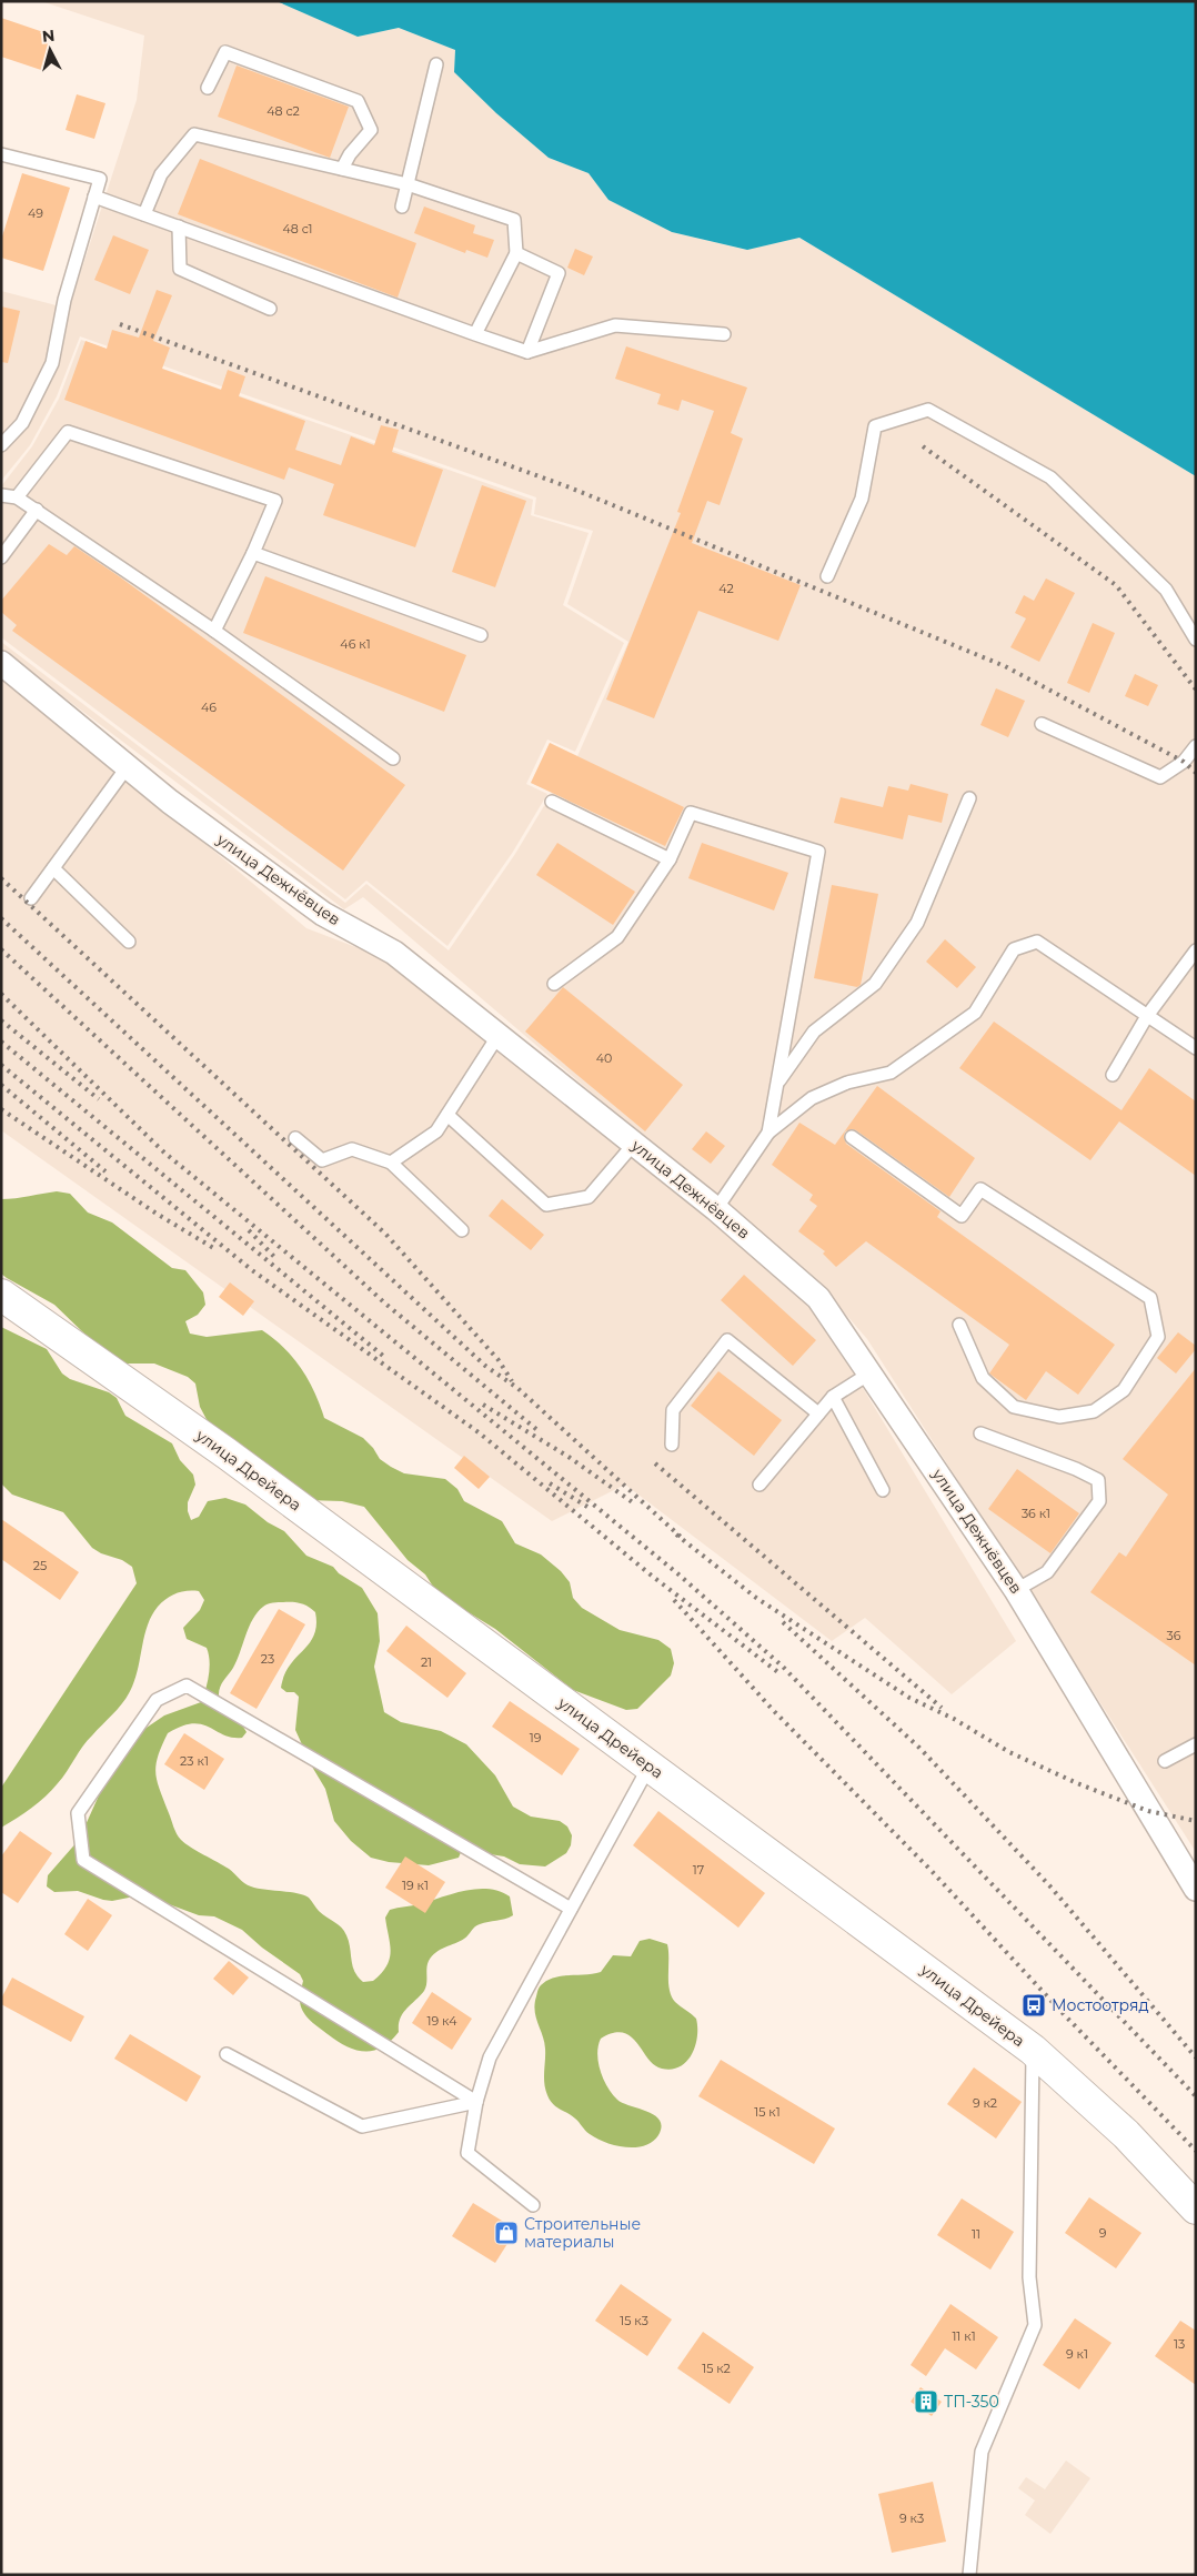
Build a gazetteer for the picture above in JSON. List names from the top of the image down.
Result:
{
  "streets": {
    "main road": ["улица Дрейера"],
    "street": ["улица Дежнёвцев"]
  },
  "places": {
    "bus stop": ["Мостоотряд"],
    "shop": ["Строительные материалы"],
    "building": ["ТП-350"]
  },
  "house_numbers": [
    "48 с2",
    "49",
    "48 с1",
    "42",
    "46 к1",
    "46",
    "40",
    "36 к1",
    "25",
    "36",
    "23",
    "21",
    "19",
    "23 к1",
    "17",
    "19 к1",
    "19 к4",
    "9 к2",
    "15 к1",
    "9",
    "11",
    "15 к3",
    "11 к1",
    "13",
    "9 к1",
    "15 к2",
    "9 к3"
  ],
  "north": "top"
}
